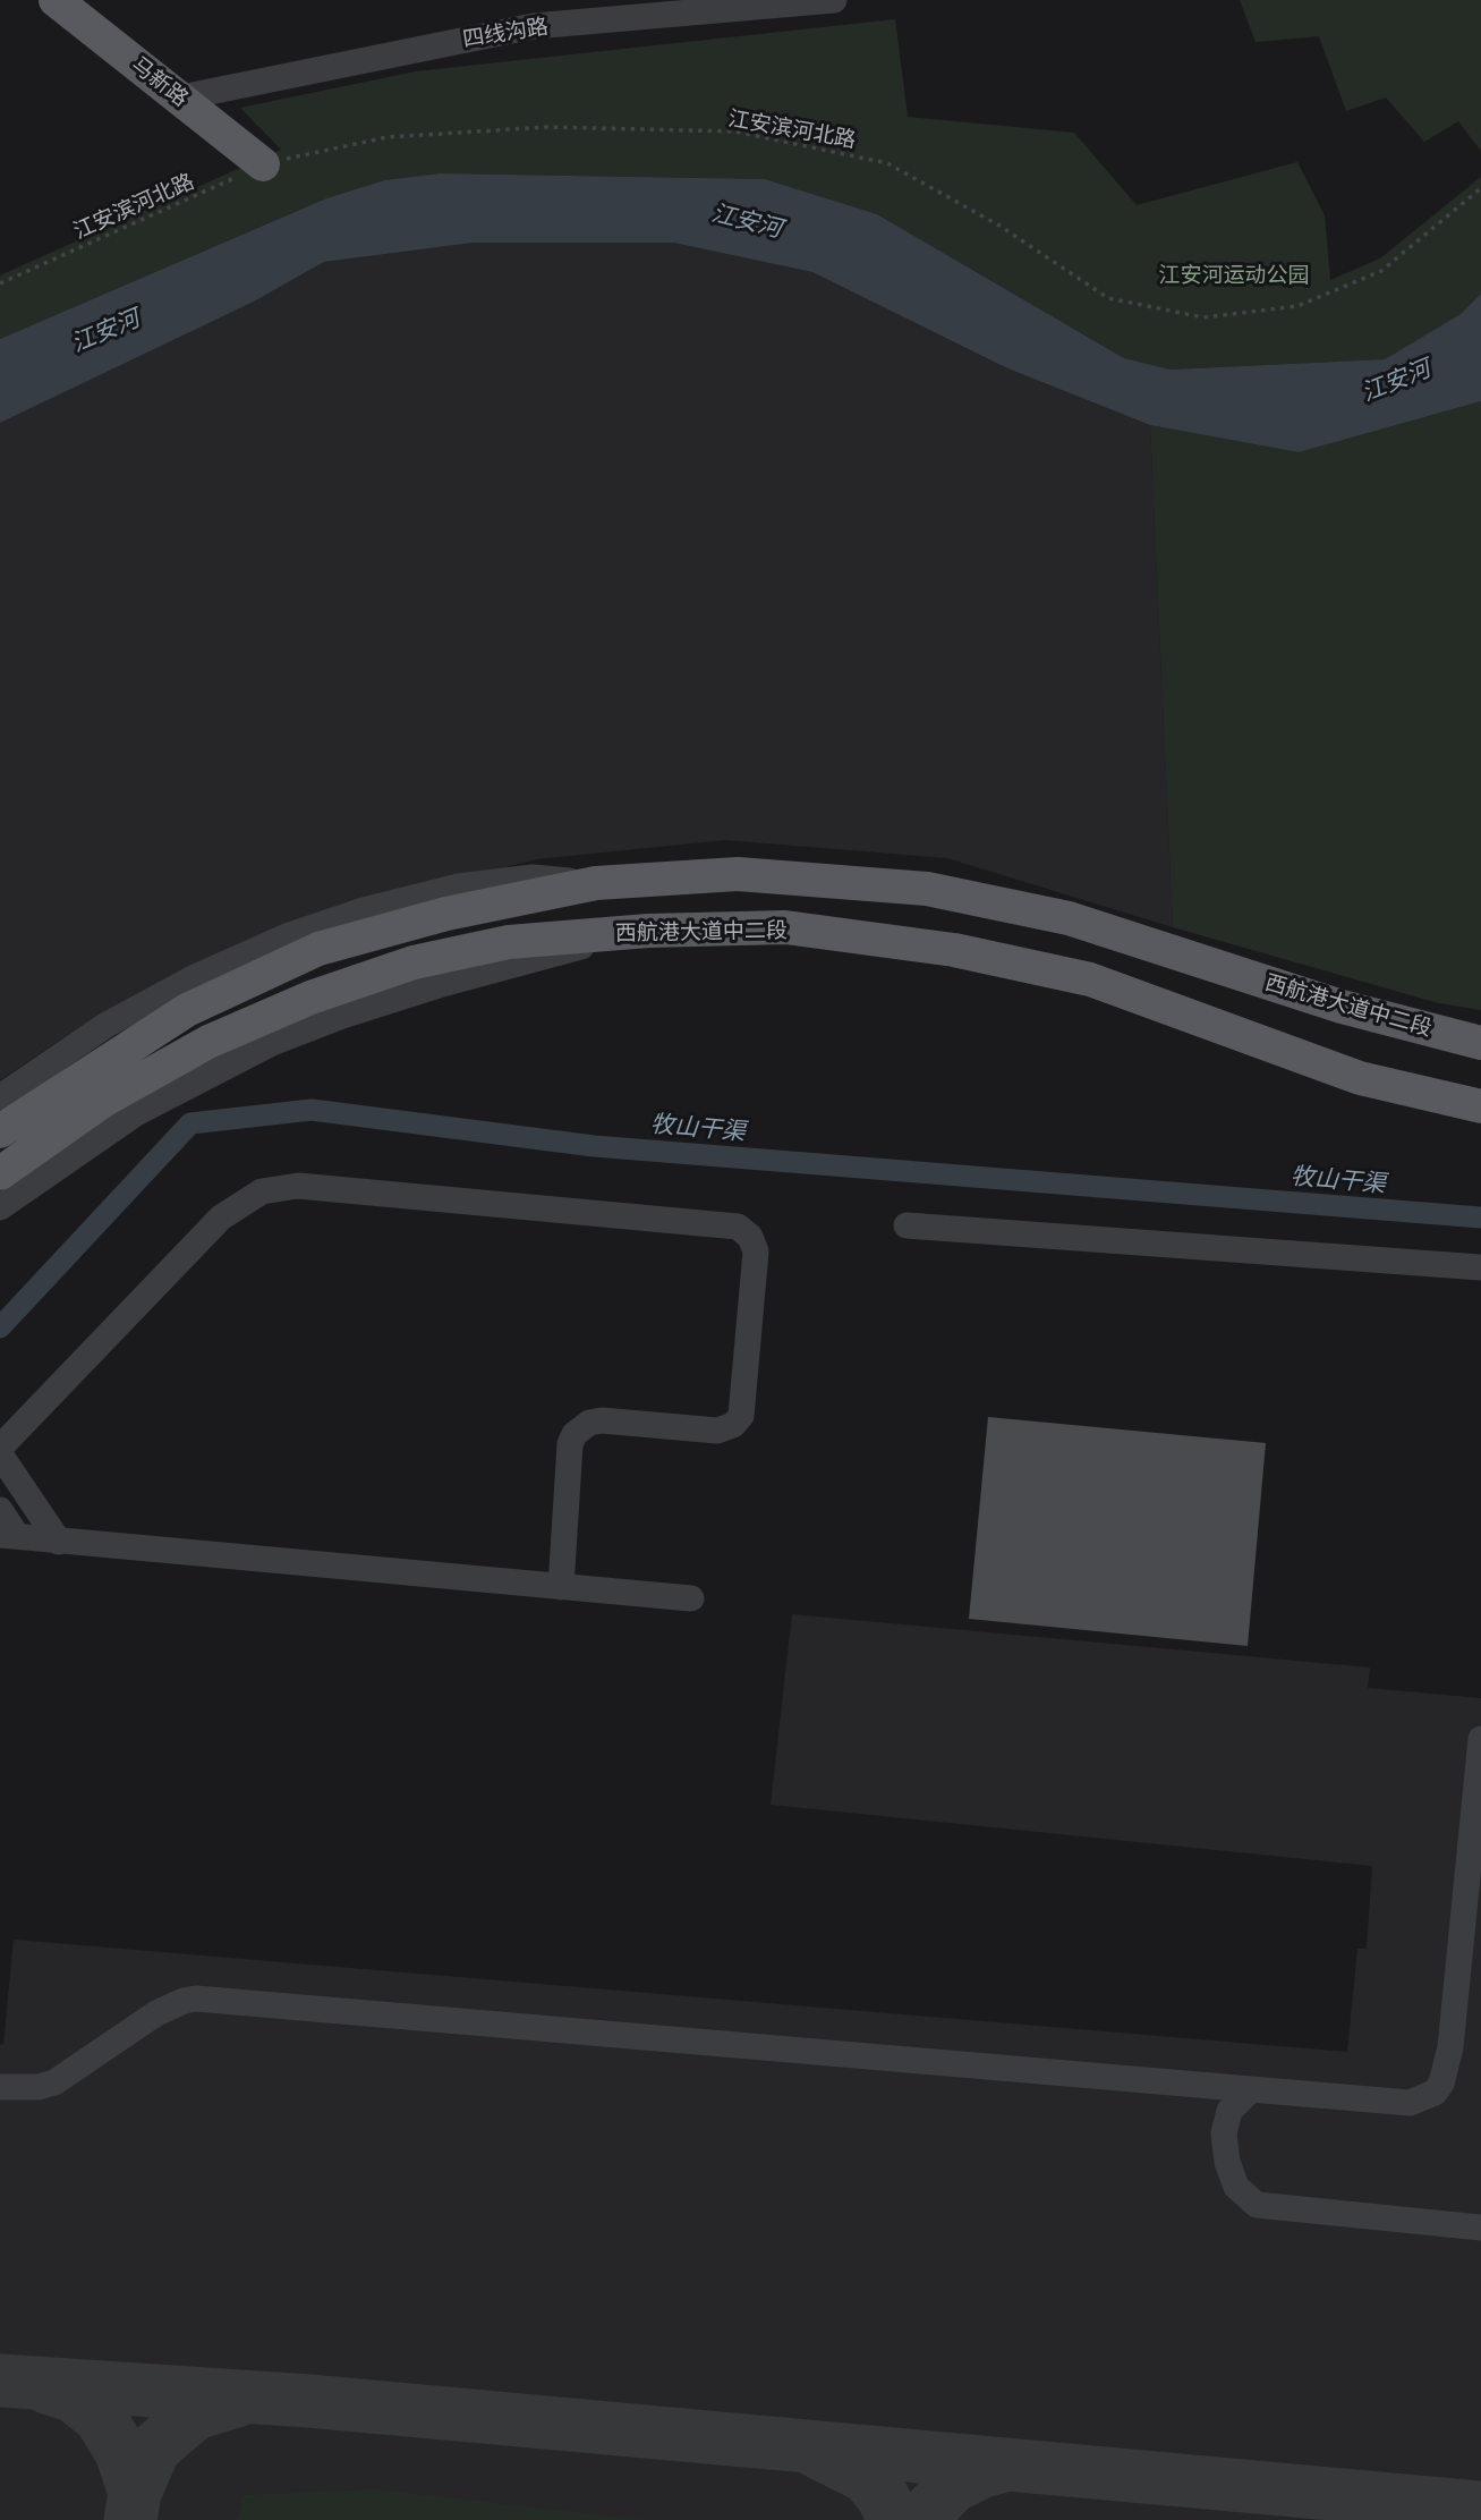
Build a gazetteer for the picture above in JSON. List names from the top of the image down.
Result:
{
  "streets": {
    "main road": ["马新路", "西航港大道中二段"],
    "street": ["四线沟路"],
    "path": ["江安滨河北路"]
  },
  "crossings": [
    ["四线沟路", "马新路"],
    ["马新路", "江安滨河北路"]
  ],
  "water": ["江安河", "牧山干渠"],
  "parks": ["江安河运动公园"]
}
